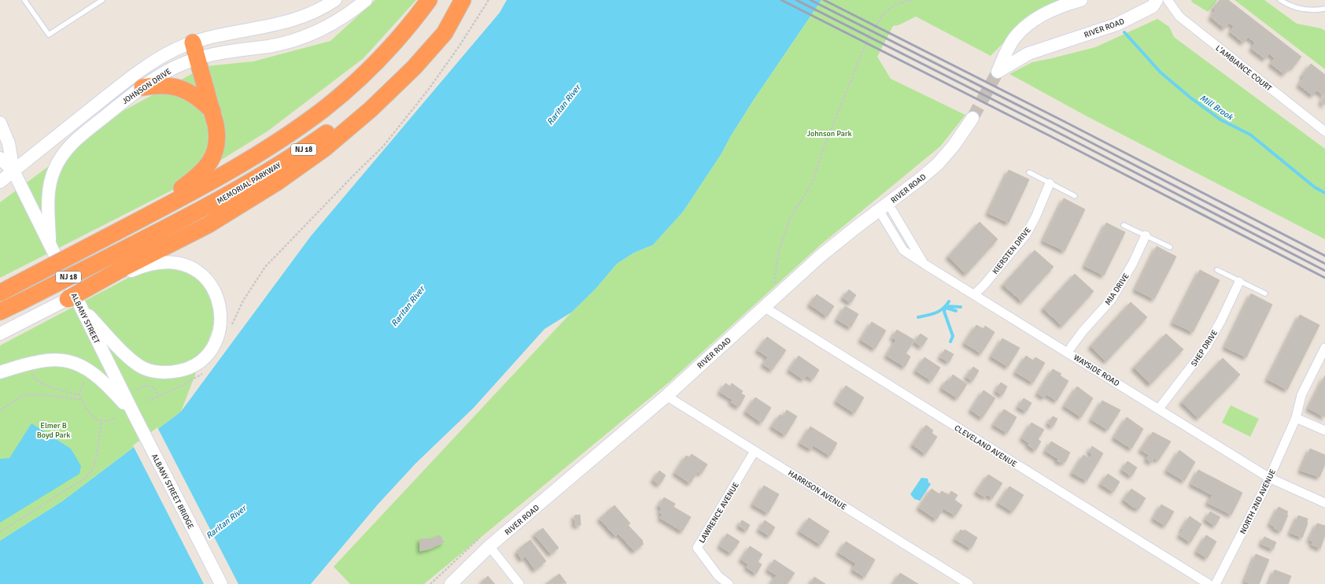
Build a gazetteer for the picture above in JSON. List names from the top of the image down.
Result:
{
  "streets": {
    "highway": ["NJ 18", "MEMORIAL PARKWAY"],
    "street": [
      "RIVER ROAD",
      "L'AMBIANCE COURT",
      "JOHNSON DRIVE",
      "KIERSTEN DRIVE",
      "MIA DRIVE",
      "ALBANY STREET",
      "SHEP DRIVE",
      "WAYSIDE ROAD",
      "CLEVELAND AVENUE",
      "HARRISON AVENUE",
      "ALBANY STREET BRIDGE",
      "NORTH 2ND AVENUE",
      "LAWRENCE AVENUE"
    ]
  },
  "crossings": [
    ["RIVER ROAD", "WAYSIDE ROAD"],
    ["RIVER ROAD", "CLEVELAND AVENUE"],
    ["RIVER ROAD", "HARRISON AVENUE"],
    ["JOHNSON DRIVE", "ALBANY STREET"],
    ["KIERSTEN DRIVE", "WAYSIDE ROAD"],
    ["MIA DRIVE", "WAYSIDE ROAD"],
    ["ALBANY STREET", "ALBANY STREET BRIDGE"],
    ["SHEP DRIVE", "WAYSIDE ROAD"],
    ["WAYSIDE ROAD", "NORTH 2ND AVENUE"],
    ["HARRISON AVENUE", "LAWRENCE AVENUE"]
  ],
  "water": ["Raritan River", "Mill Brook"],
  "parks": ["Johnson Park", "Elmer B Boyd Park"]
}
